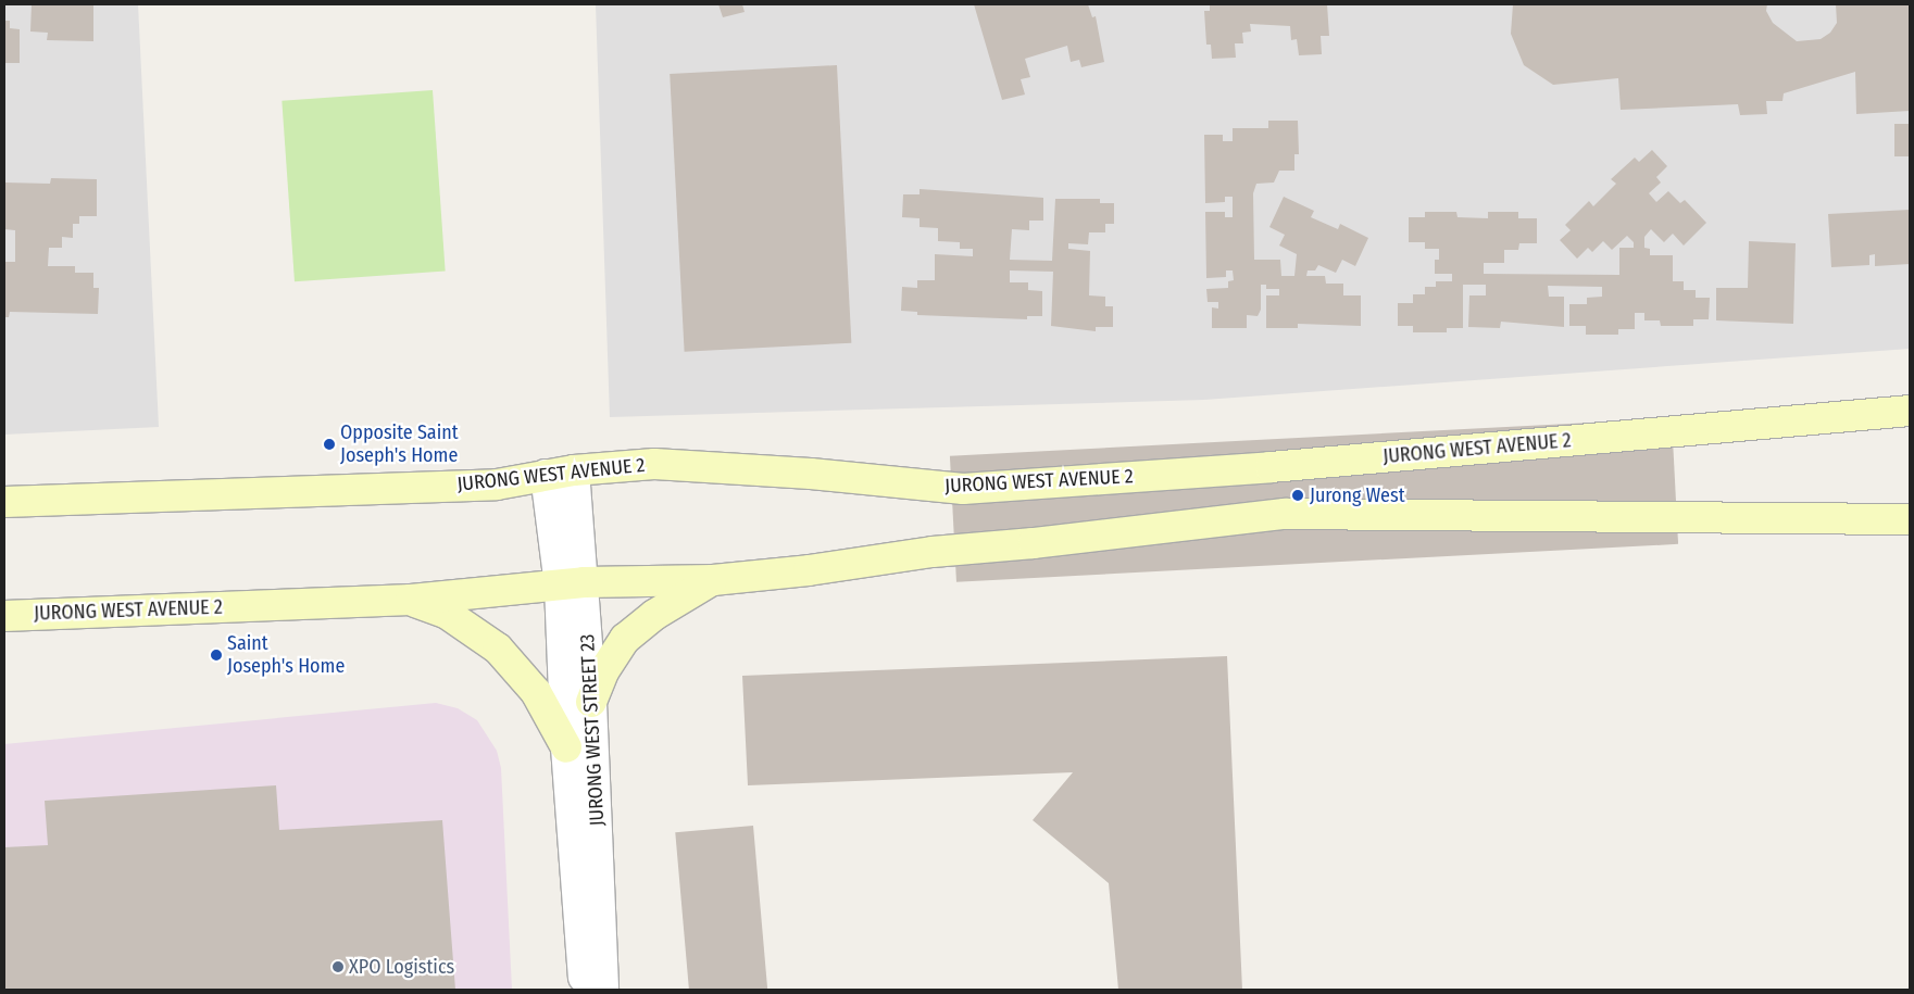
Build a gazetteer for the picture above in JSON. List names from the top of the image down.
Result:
{
  "streets": {
    "main road": ["JURONG WEST AVENUE 2"],
    "street": ["JURONG WEST STREET 23"]
  },
  "crossings": [
    ["JURONG WEST AVENUE 2", "JURONG WEST STREET 23"]
  ],
  "places": [
    "Opposite Saint Joseph's Home",
    "Jurong West",
    "Saint Joseph's Home",
    "XPO Logistics"
  ]
}
